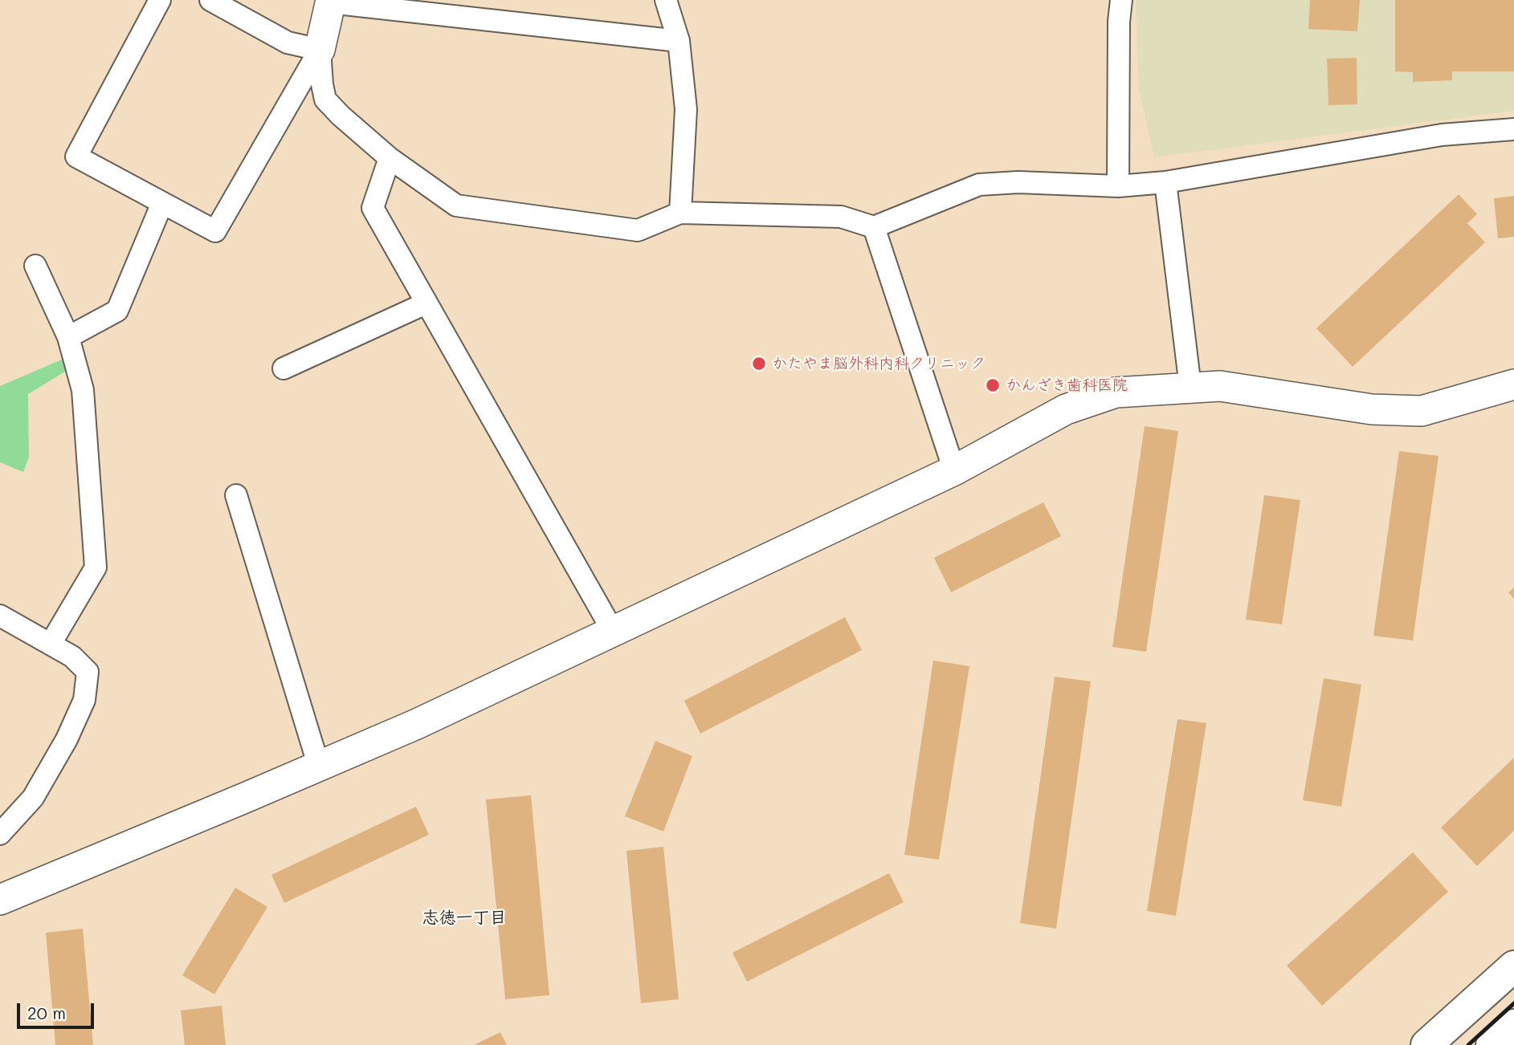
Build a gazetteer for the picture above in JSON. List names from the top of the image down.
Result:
{
  "districts": ["志徳一丁目"],
  "places": ["かたやま脳外科内科クリニック", "かんざき歯科医院"],
  "scale_bar": "20 m"
}
